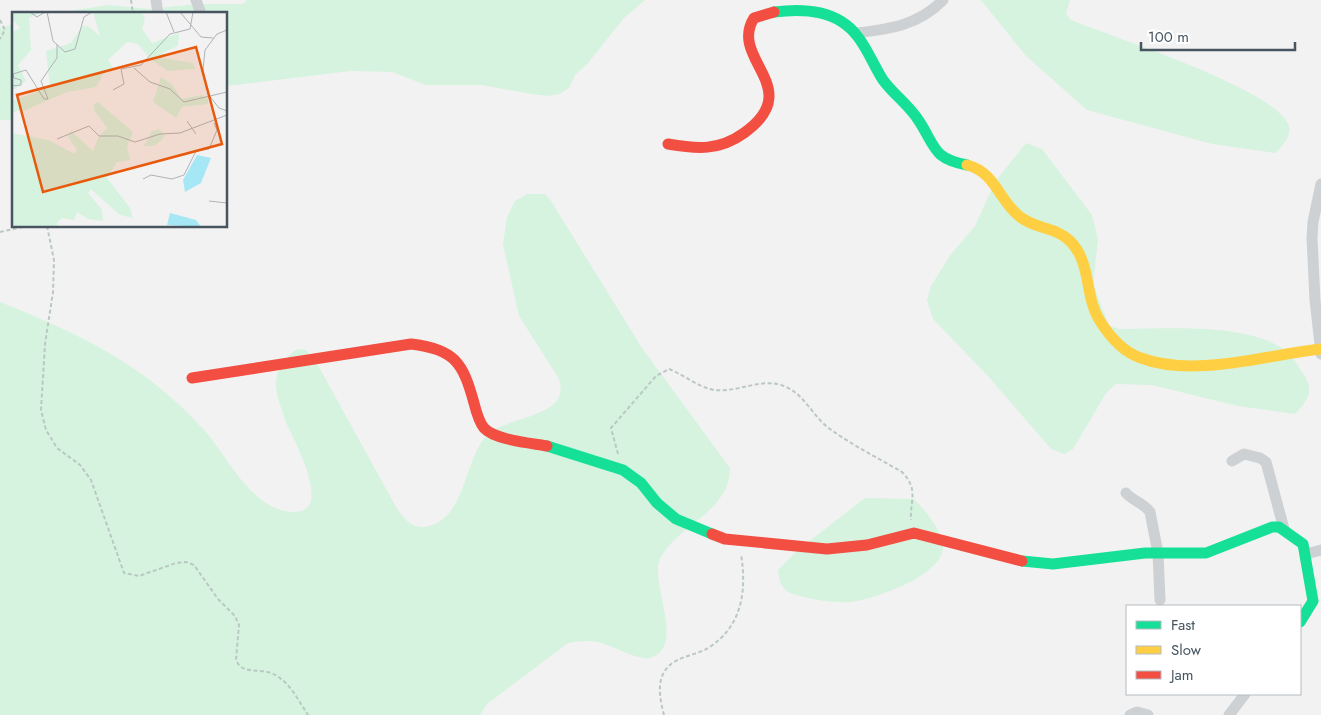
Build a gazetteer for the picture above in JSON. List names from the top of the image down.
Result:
{
  "legend": ["Fast", "Slow", "Jam"],
  "scale_bar": "100 m"
}
